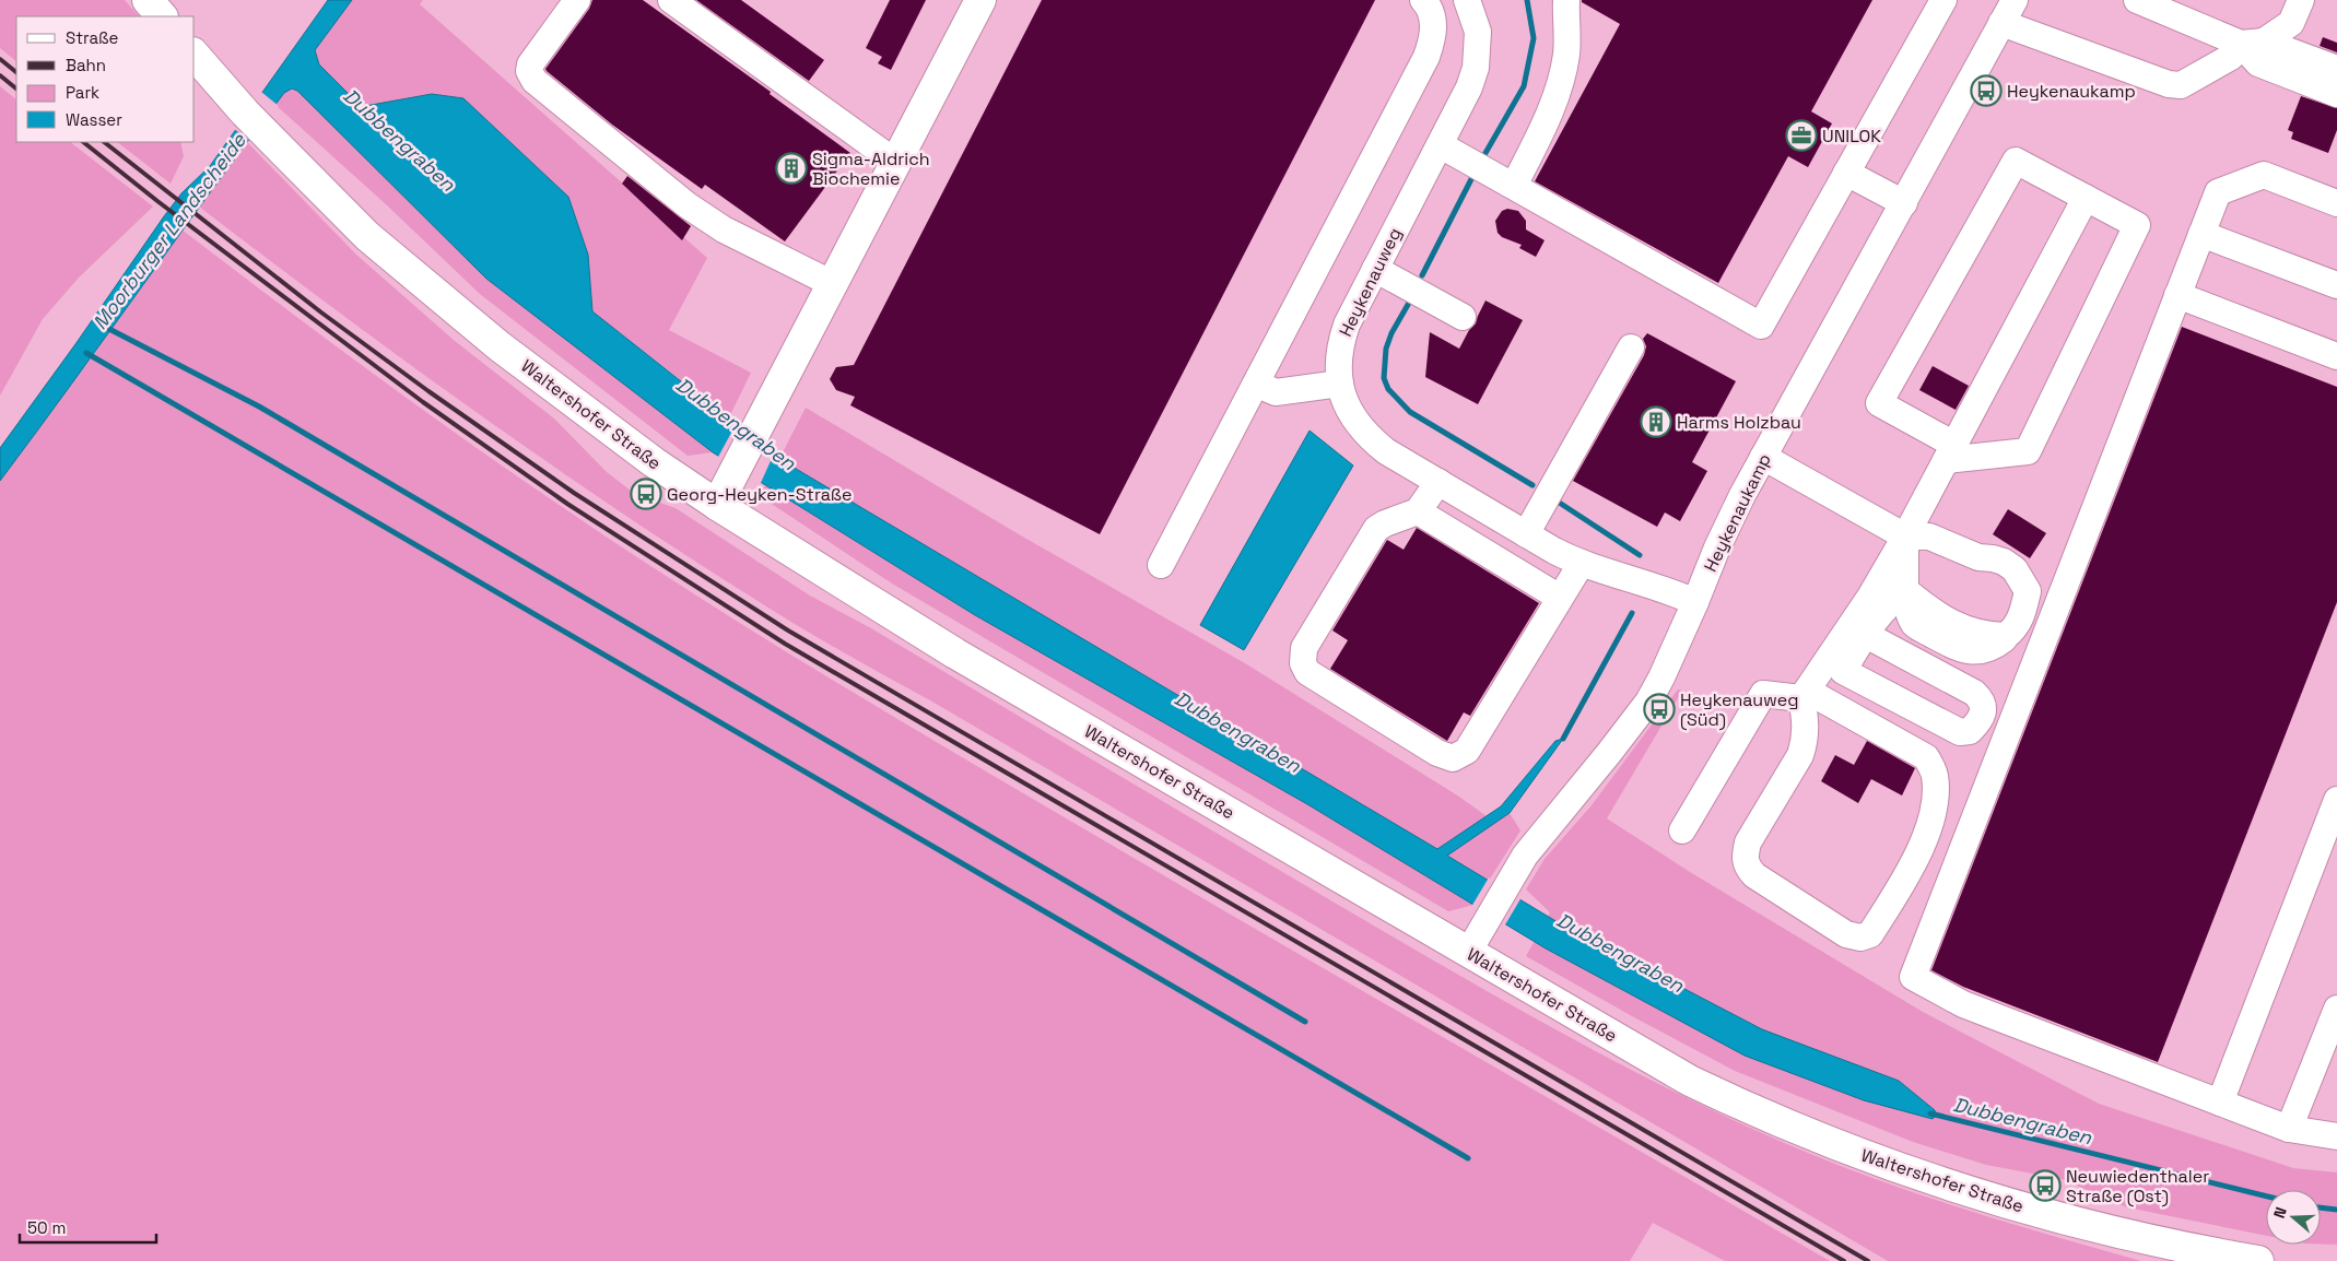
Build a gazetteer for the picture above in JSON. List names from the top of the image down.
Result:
{
  "streets": {
    "main road": ["Waltershofer Straße"],
    "street": ["Heykenauweg", "Heykenaukamp"]
  },
  "crossings": [
    ["Heykenauweg", "Heykenaukamp"],
    ["Waltershofer Straße", "Heykenaukamp"]
  ],
  "water": ["Dubbengraben", "Moorburger Landscheide"],
  "places": {
    "bus stop": [
      "Heykenaukamp",
      "Georg-Heyken-Straße",
      "Heykenauweg (Süd)",
      "Neuwiedenthaler Straße (Ost)"
    ],
    "office": ["UNILOK"],
    "building": ["Sigma-Aldrich Biochemie", "Harms Holzbau"]
  },
  "legend": [
    "Straße",
    "Bahn",
    "Park",
    "Wasser"
  ],
  "scale_bar": "50 m",
  "north": "left"
}
